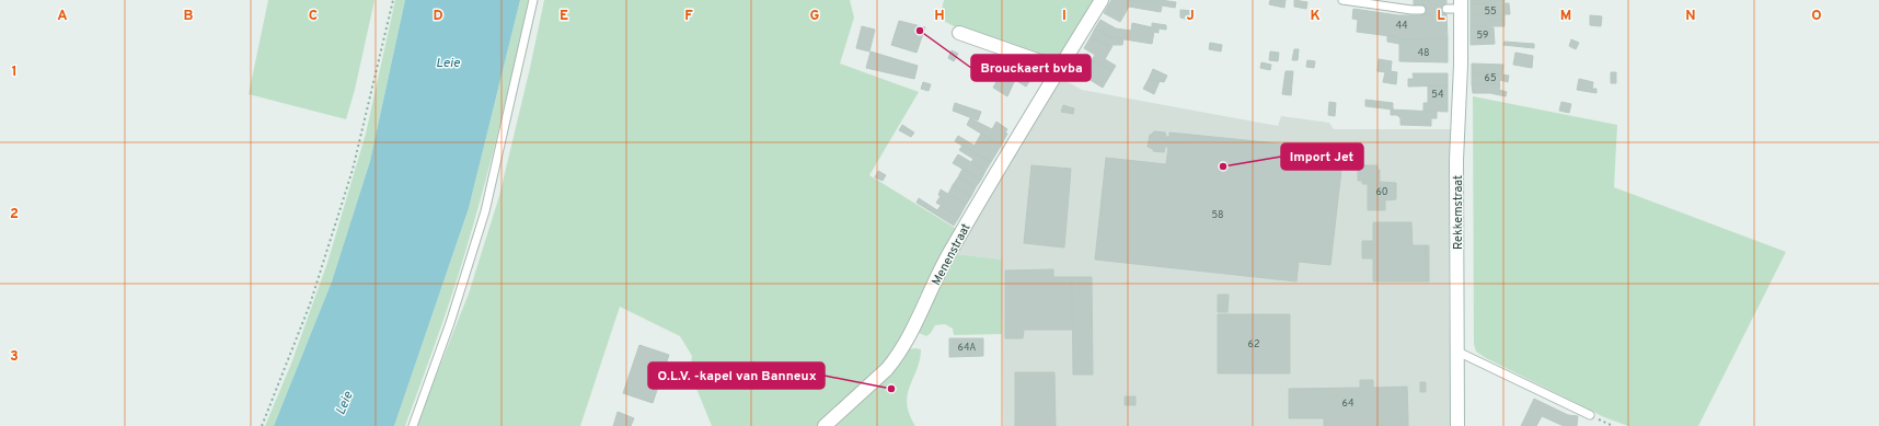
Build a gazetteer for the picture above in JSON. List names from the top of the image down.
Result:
{
  "streets": {
    "street": ["Rekkemstraat", "Menenstraat"]
  },
  "water": ["Leie"],
  "places": ["Brouckaert bvba", "Import Jet", "O.L.V. -kapel van Banneux"],
  "house_numbers": [
    "55",
    "44",
    "59",
    "48",
    "65",
    "54",
    "60",
    "58",
    "62",
    "64A",
    "64"
  ],
  "grid": {
    "columns": [
      "A",
      "B",
      "C",
      "D",
      "E",
      "F",
      "G",
      "H",
      "I",
      "J",
      "K",
      "L",
      "M",
      "N",
      "O"
    ],
    "rows": ["1", "2", "3"]
  }
}
